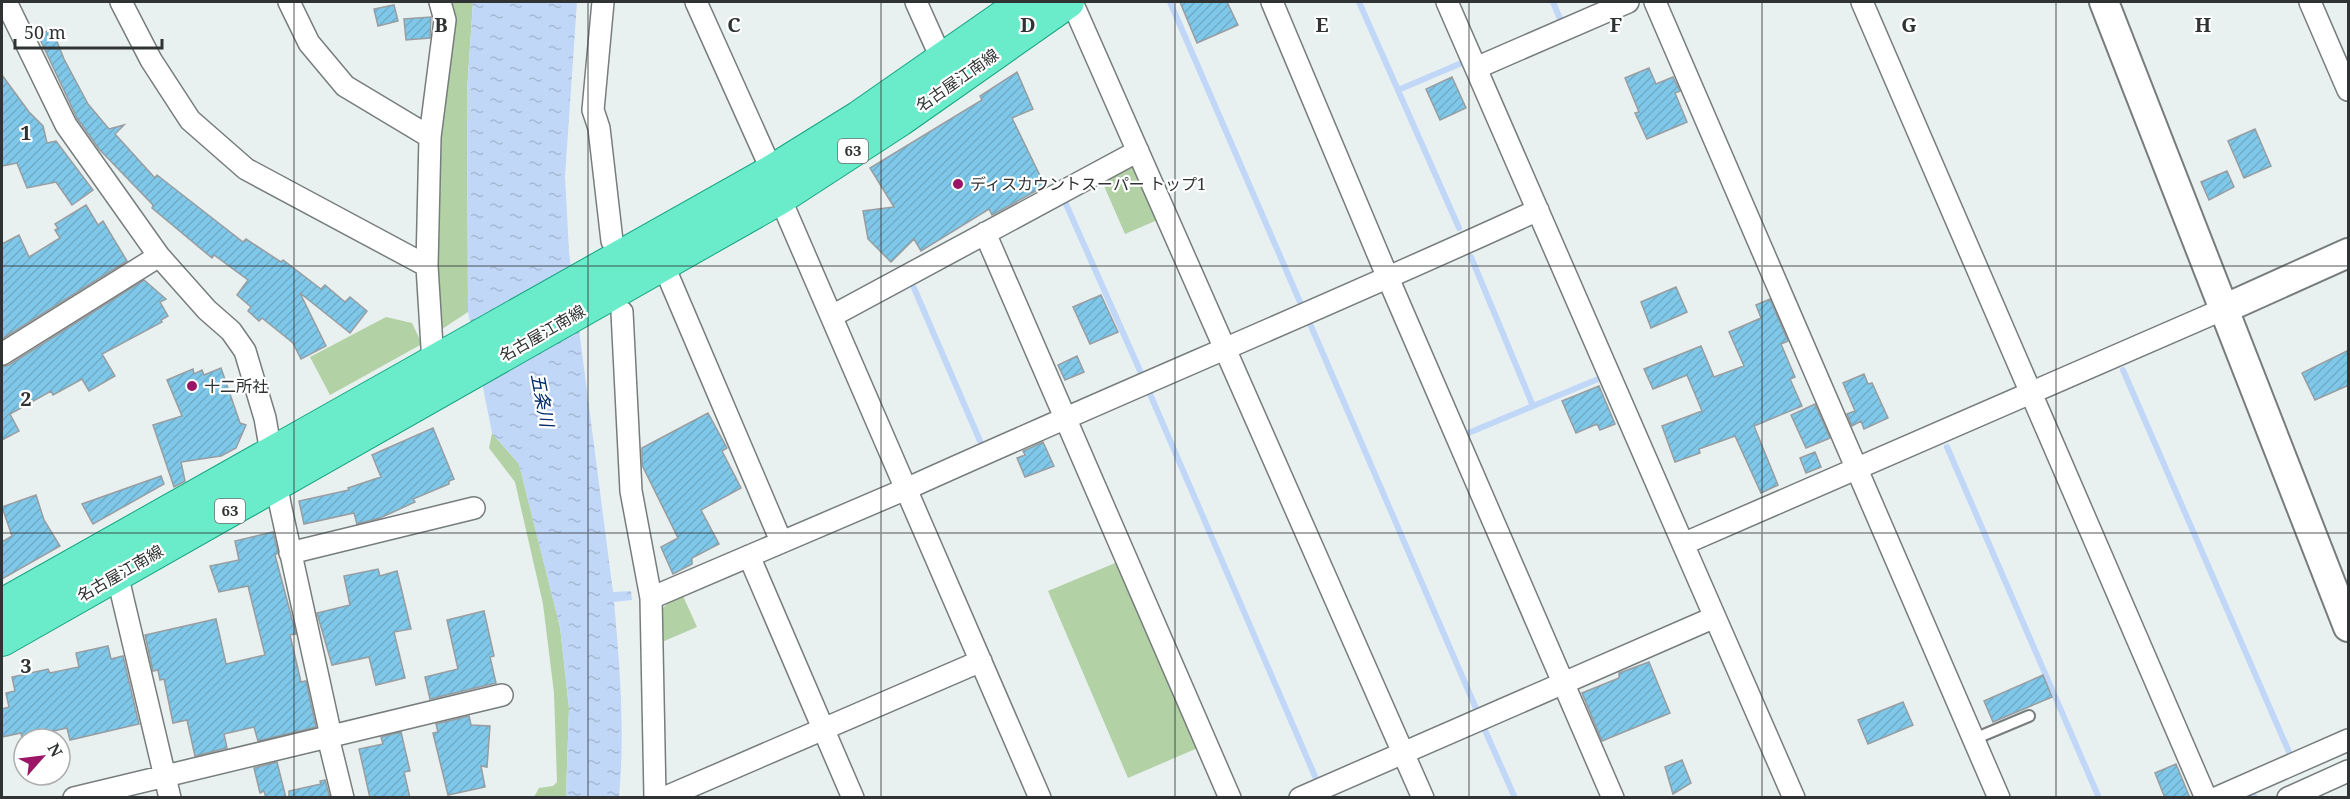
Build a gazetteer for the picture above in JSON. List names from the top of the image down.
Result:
{
  "streets": {
    "main road": ["名古屋江南線", "63"]
  },
  "water": ["五条川"],
  "places": ["ディスカウントスーパー トップ1", "十二所社"],
  "scale_bar": "50 m",
  "north": "top right",
  "grid": {
    "columns": [
      "B",
      "C",
      "D",
      "E",
      "F",
      "G",
      "H"
    ],
    "rows": ["1", "2", "3"]
  }
}
